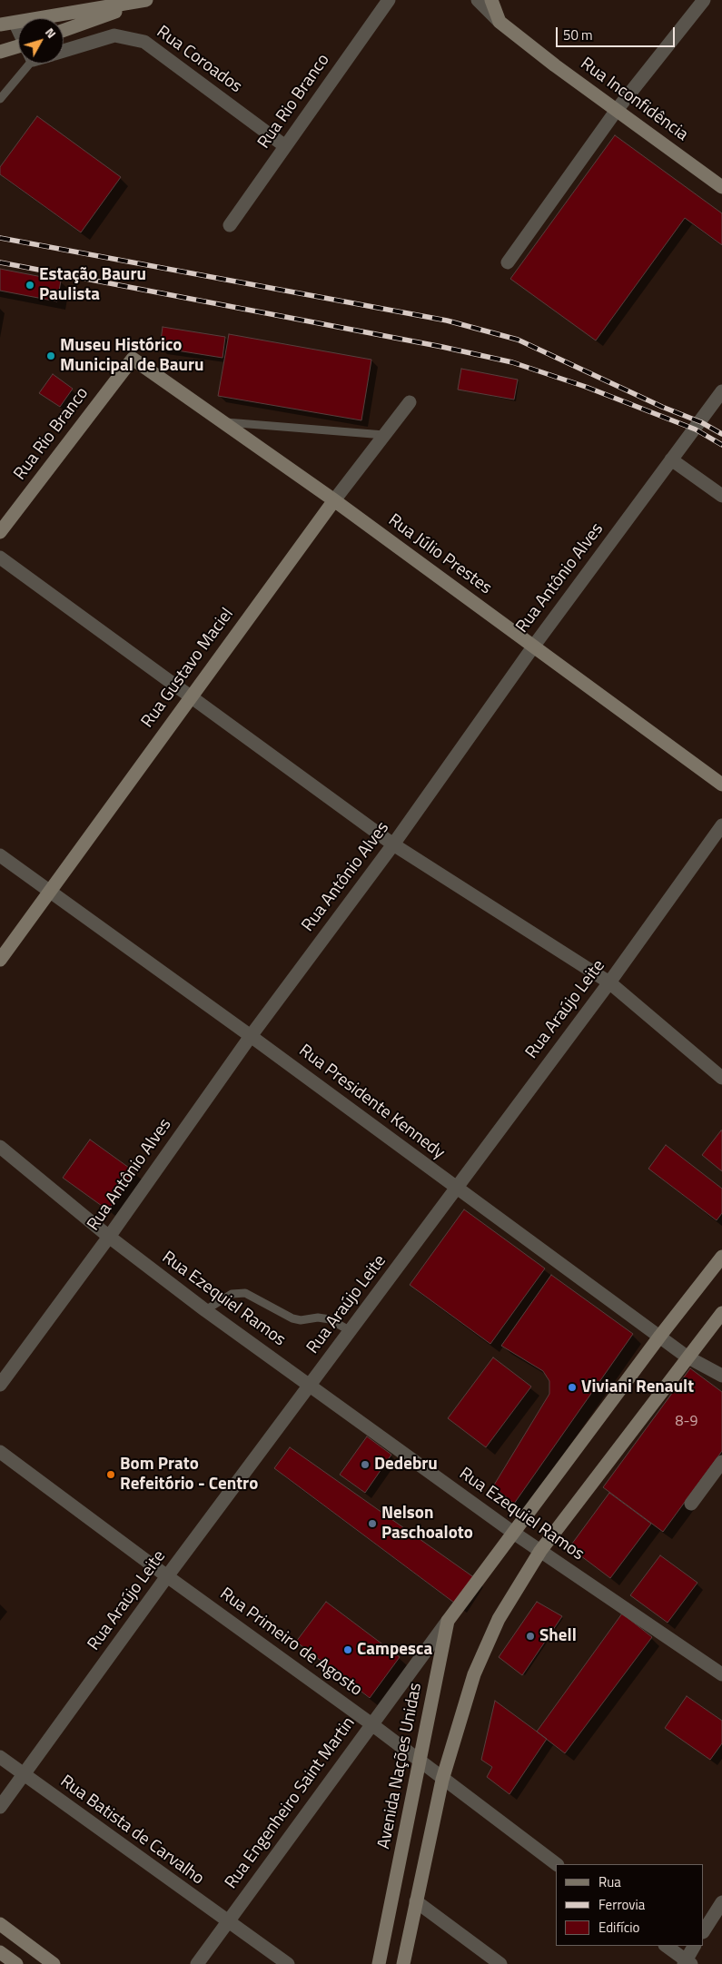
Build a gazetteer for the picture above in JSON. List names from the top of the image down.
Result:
{
  "streets": {
    "main road": [
      "Rua Inconfidência",
      "Rua Rio Branco",
      "Rua Júlio Prestes",
      "Rua Gustavo Maciel",
      "Avenida Nações Unidas"
    ],
    "street": [
      "Rua Coroados",
      "Rua Antônio Alves",
      "Rua Araújo Leite",
      "Rua Presidente Kennedy",
      "Rua Ezequiel Ramos",
      "Rua Primeiro de Agosto",
      "Rua Engenheiro Saint Martin",
      "Rua Batista de Carvalho"
    ]
  },
  "crossings": [
    ["Rua Coroados", "Rua Rio Branco"],
    ["Rua Rio Branco", "Rua Júlio Prestes"],
    ["Rua Júlio Prestes", "Rua Antônio Alves"],
    ["Rua Júlio Prestes", "Rua Gustavo Maciel"],
    ["Rua Antônio Alves", "Rua Presidente Kennedy"],
    ["Rua Antônio Alves", "Rua Ezequiel Ramos"],
    ["Rua Gustavo Maciel", "Rua Presidente Kennedy"],
    ["Rua Araújo Leite", "Rua Presidente Kennedy"],
    ["Rua Araújo Leite", "Rua Ezequiel Ramos"],
    ["Rua Araújo Leite", "Rua Primeiro de Agosto"],
    ["Rua Araújo Leite", "Rua Batista de Carvalho"],
    ["Rua Presidente Kennedy", "Avenida Nações Unidas"],
    ["Rua Ezequiel Ramos", "Avenida Nações Unidas"],
    ["Rua Primeiro de Agosto", "Avenida Nações Unidas"],
    ["Rua Primeiro de Agosto", "Rua Engenheiro Saint Martin"],
    ["Avenida Nações Unidas", "Rua Engenheiro Saint Martin"],
    ["Rua Engenheiro Saint Martin", "Rua Batista de Carvalho"]
  ],
  "places": [
    "Estação Bauru Paulista",
    "Museu Histórico Municipal de Bauru",
    "Viviani Renault",
    "Dedebru",
    "Bom Prato Refeitório - Centro",
    "Nelson Paschoaloto",
    "Shell",
    "Campesca"
  ],
  "house_numbers": ["8-9"],
  "legend": ["Rua", "Ferrovia", "Edifício"],
  "scale_bar": "50 m",
  "north": "top right"
}
